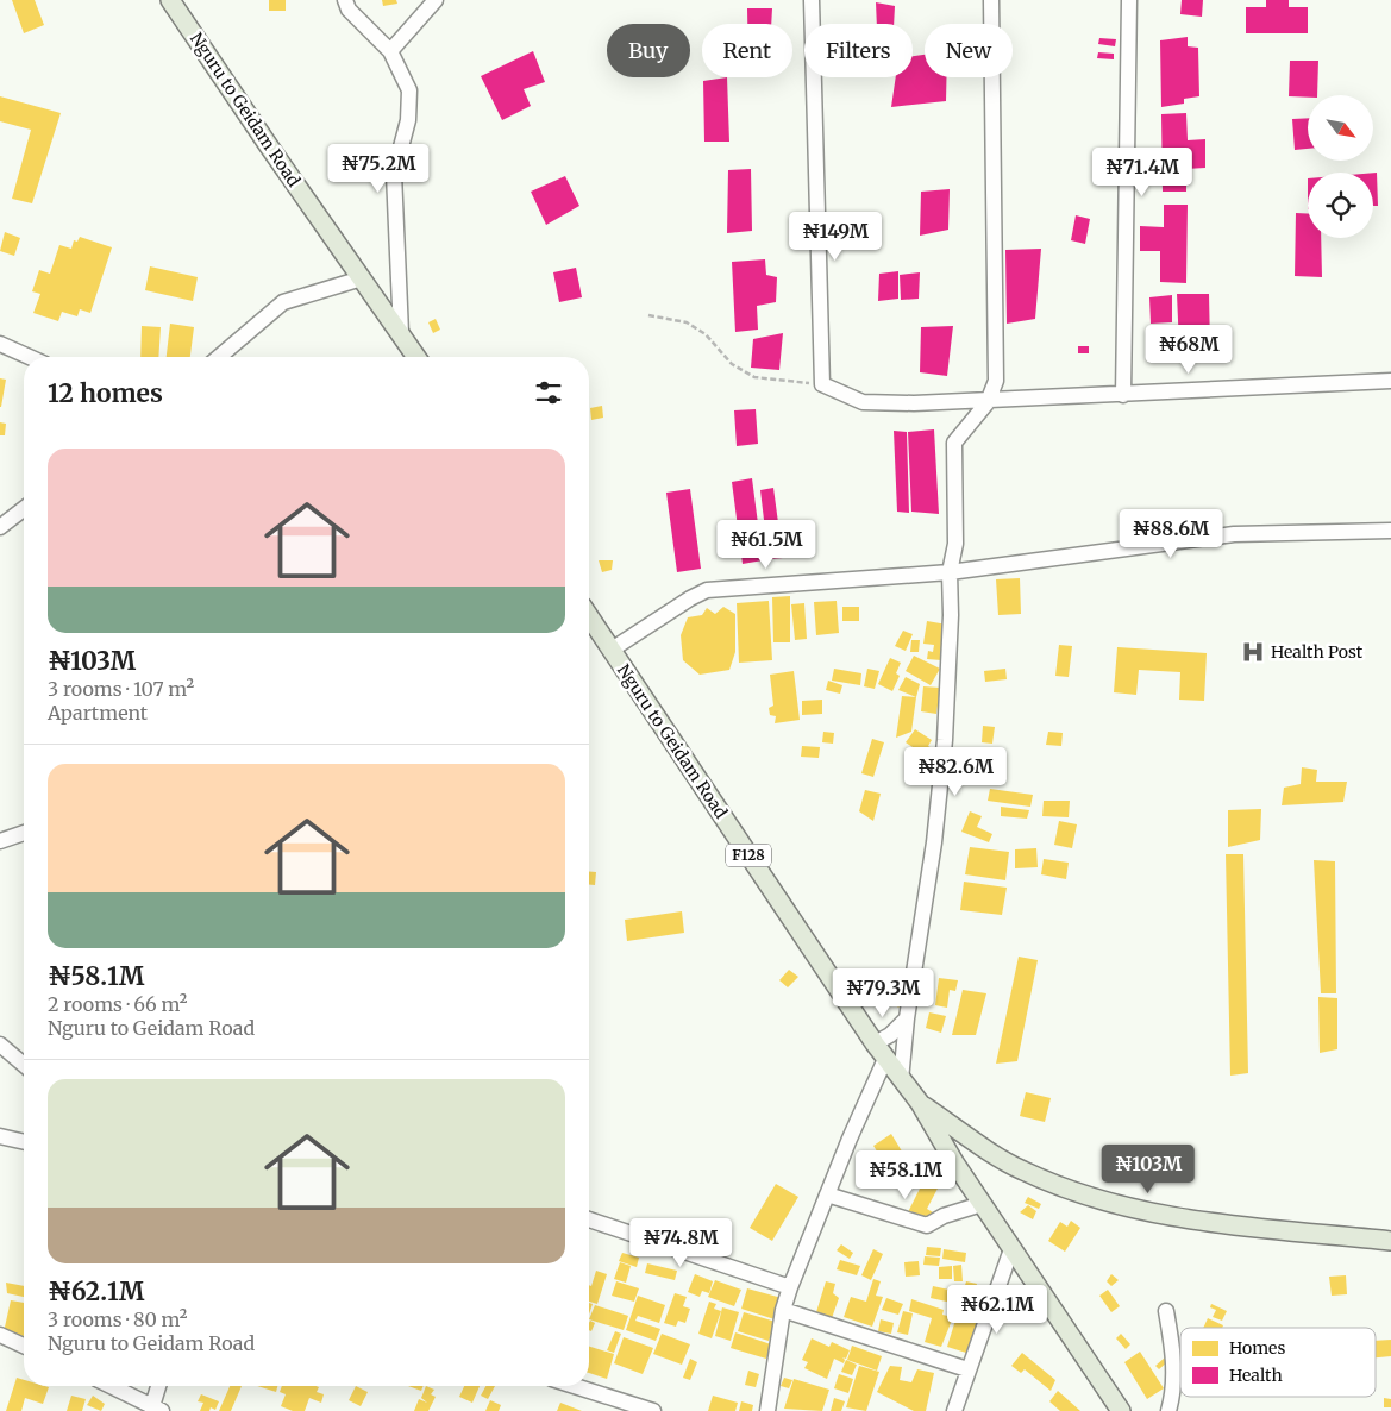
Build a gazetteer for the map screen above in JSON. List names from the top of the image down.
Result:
{
  "streets": {
    "main road": ["Nguru to Geidam Road", "F128"]
  },
  "places": {
    "hospital": ["Health Post"]
  },
  "legend": ["Homes", "Health"],
  "north": "bottom right",
  "page": {
    "chip": [
      "Buy",
      "Rent",
      "Filters",
      "New"
    ],
    "price": [
      "₦75.2M",
      "₦71.4M",
      "₦149M",
      "₦68M",
      "₦88.6M",
      "₦61.5M",
      "₦82.6M",
      "₦79.3M",
      "₦103M",
      "₦58.1M",
      "₦74.8M",
      "₦62.1M"
    ],
    "heading": "12 homes",
    "list": [
      {
        "name": "₦103M",
        "note": "3 rooms · 107 m² · Apartment"
      },
      {
        "name": "₦58.1M",
        "note": "2 rooms · 66 m² · Nguru to Geidam Road"
      },
      {
        "name": "₦62.1M",
        "note": "3 rooms · 80 m² · Nguru to Geidam Road"
      }
    ]
  }
}
